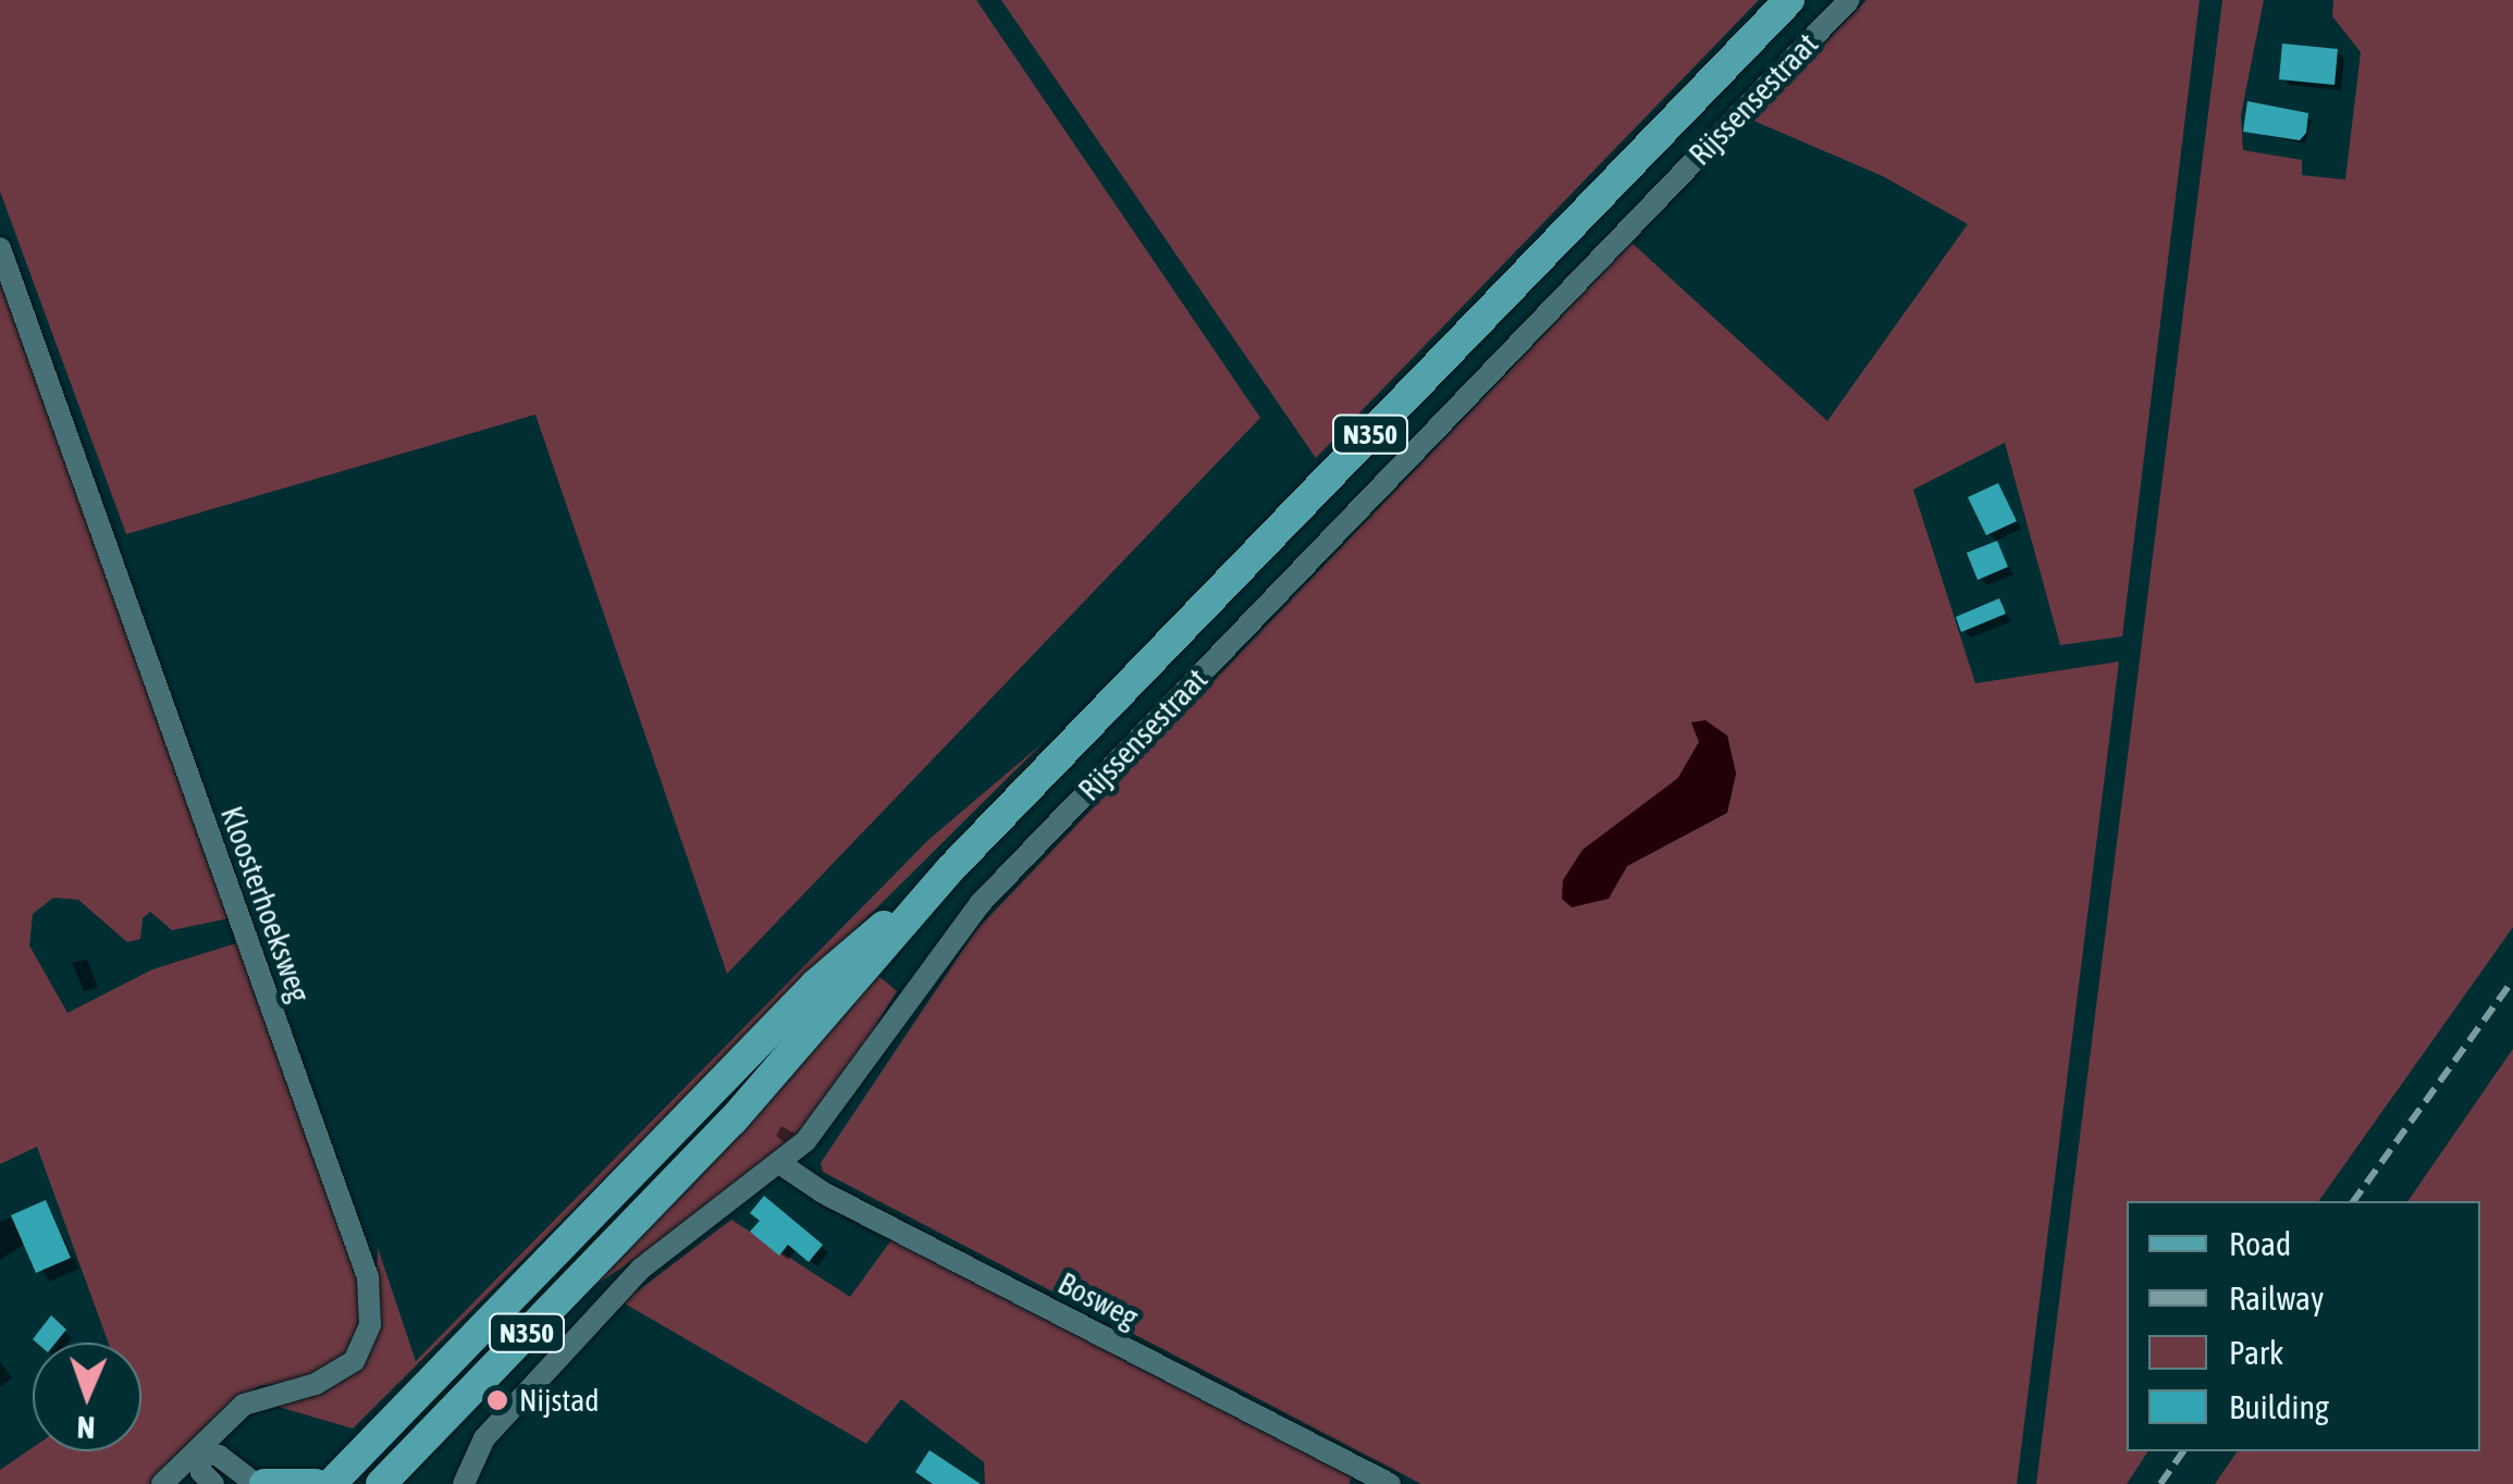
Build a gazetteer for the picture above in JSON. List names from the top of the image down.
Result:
{
  "streets": {
    "main road": ["Rijssensestraat", "N350"],
    "street": ["Kloosterhoeksweg", "Bosweg"]
  },
  "crossings": [
    ["Rijssensestraat", "Bosweg"]
  ],
  "places": ["Nijstad"],
  "legend": [
    "Road",
    "Railway",
    "Park",
    "Building"
  ],
  "north": "bottom"
}
